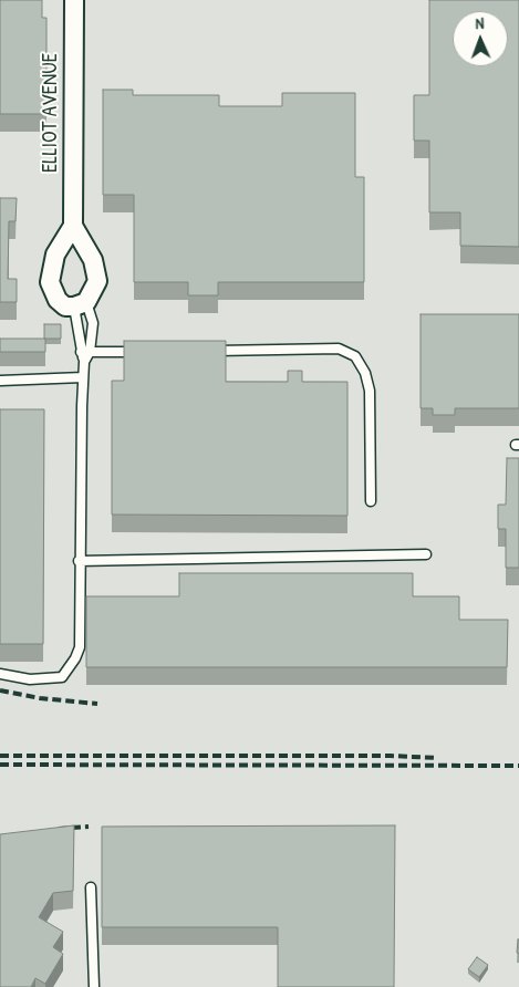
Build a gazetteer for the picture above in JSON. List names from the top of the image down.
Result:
{
  "streets": {
    "street": ["ELLIOT AVENUE"]
  },
  "north": "top"
}
